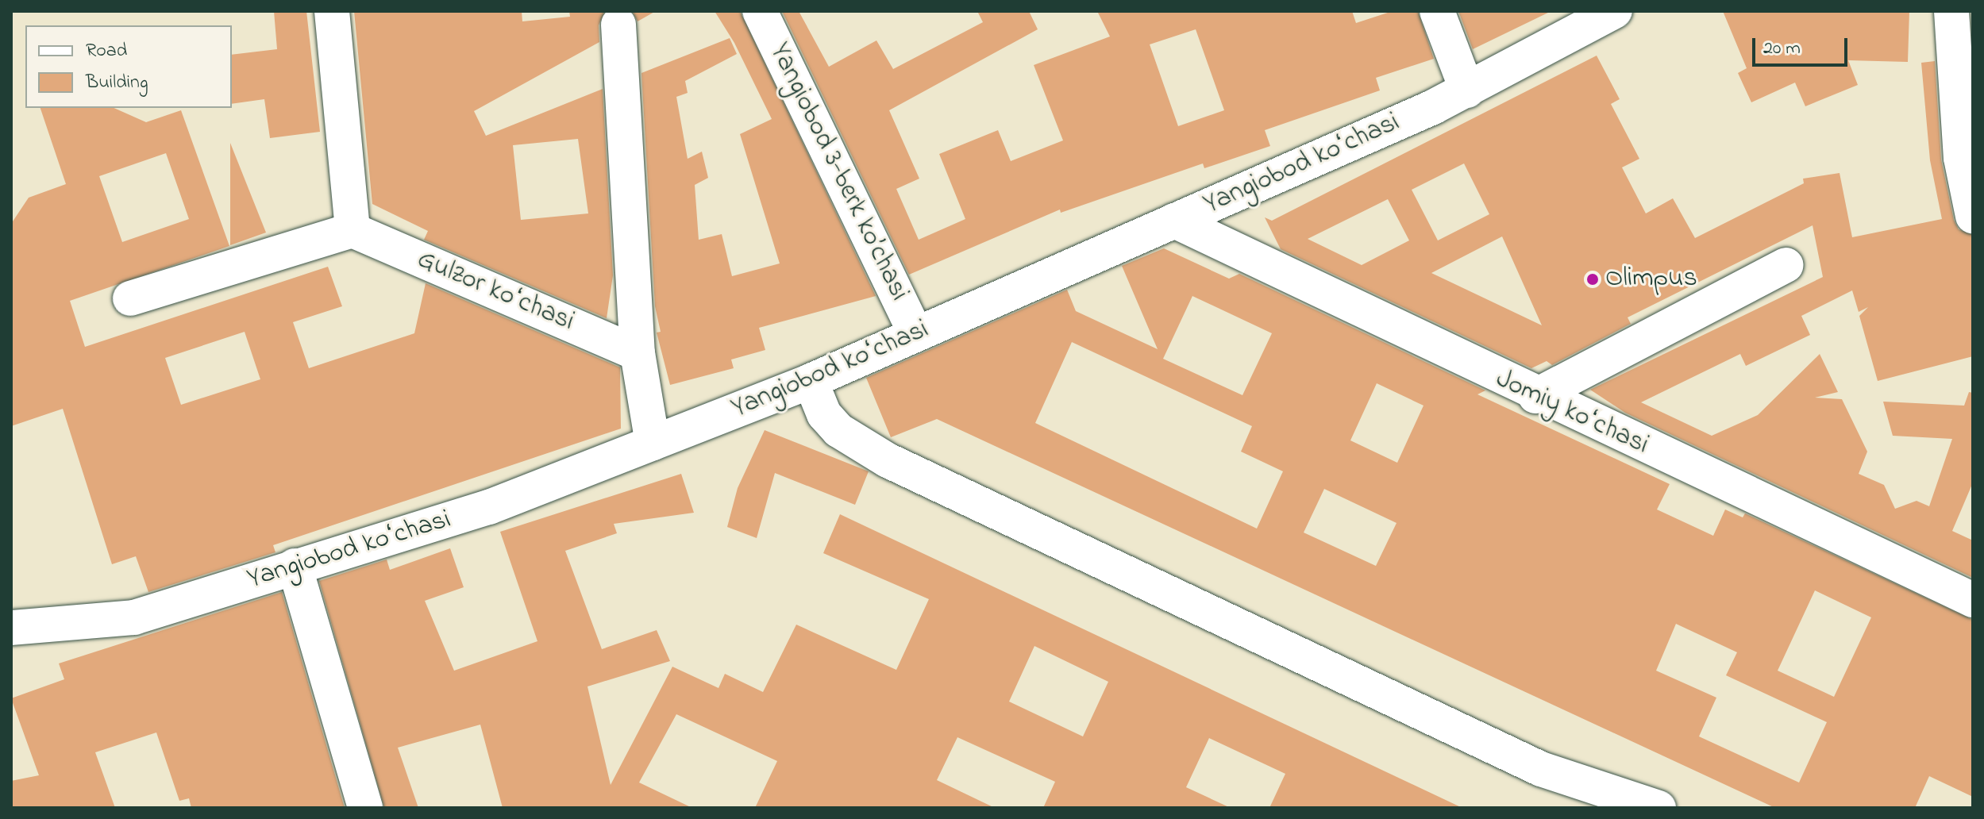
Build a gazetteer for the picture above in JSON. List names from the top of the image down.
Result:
{
  "streets": {
    "street": [
      "Yangiobod koʻchasi",
      "Yangiobod 3-berk koʼchasi",
      "Gulzor koʻchasi",
      "Jomiy koʻchasi"
    ]
  },
  "crossings": [
    ["Yangiobod koʻchasi", "Yangiobod 3-berk koʼchasi"],
    ["Yangiobod koʻchasi", "Jomiy koʻchasi"]
  ],
  "places": ["Olimpus"],
  "legend": ["Road", "Building"],
  "scale_bar": "20 m"
}
